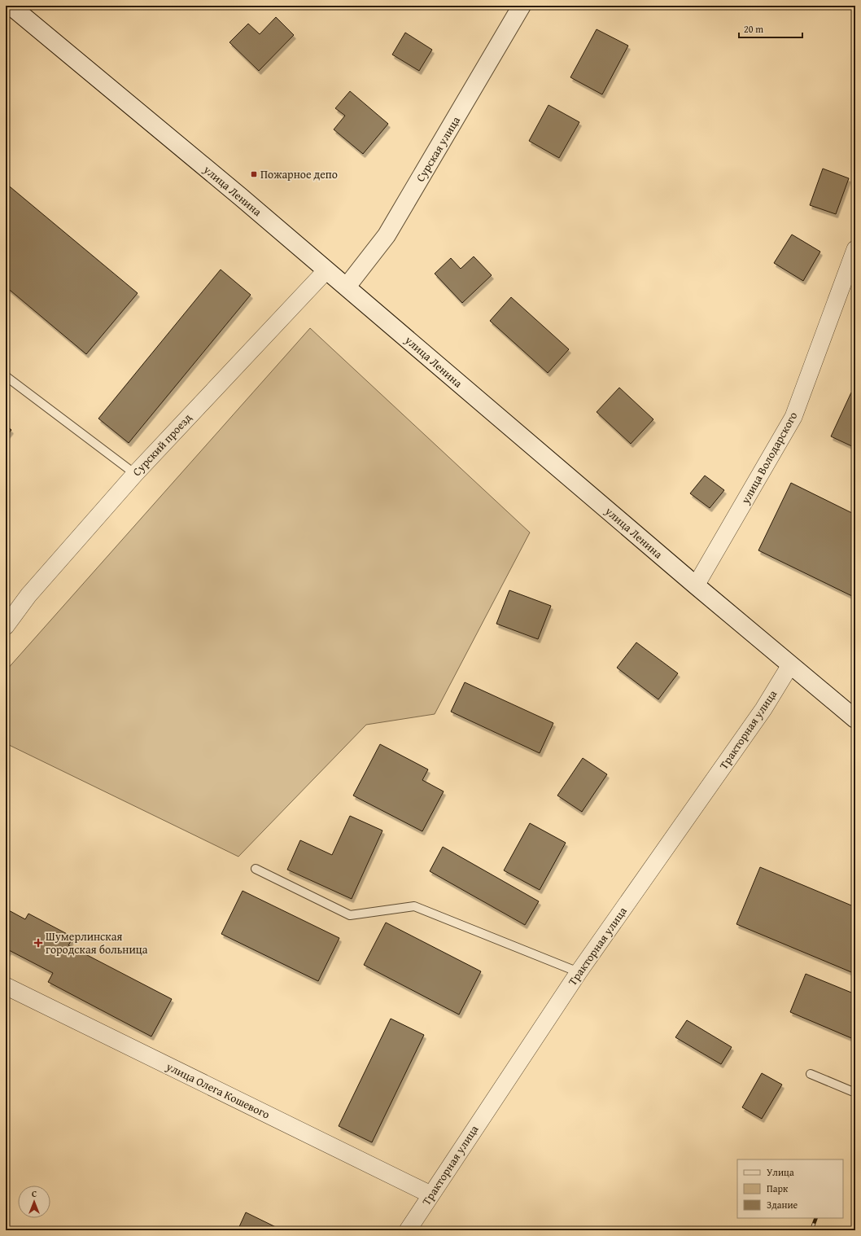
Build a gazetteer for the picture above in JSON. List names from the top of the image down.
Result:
{
  "streets": {
    "main road": ["Сурская улица", "улица Ленина"],
    "street": [
      "Сурский проезд",
      "улица Володарского",
      "Тракторная улица",
      "улица Олега Кошевого"
    ]
  },
  "crossings": [
    ["Сурская улица", "улица Ленина"],
    ["улица Ленина", "Сурский проезд"],
    ["улица Ленина", "улица Володарского"],
    ["улица Ленина", "Тракторная улица"],
    ["Тракторная улица", "улица Олега Кошевого"]
  ],
  "places": {
    "transit": ["Пожарное депо"],
    "health": ["Шумерлинская городская больница"]
  },
  "legend": ["Улица", "Парк", "Здание"],
  "scale_bar": "20 m",
  "north": "top"
}
